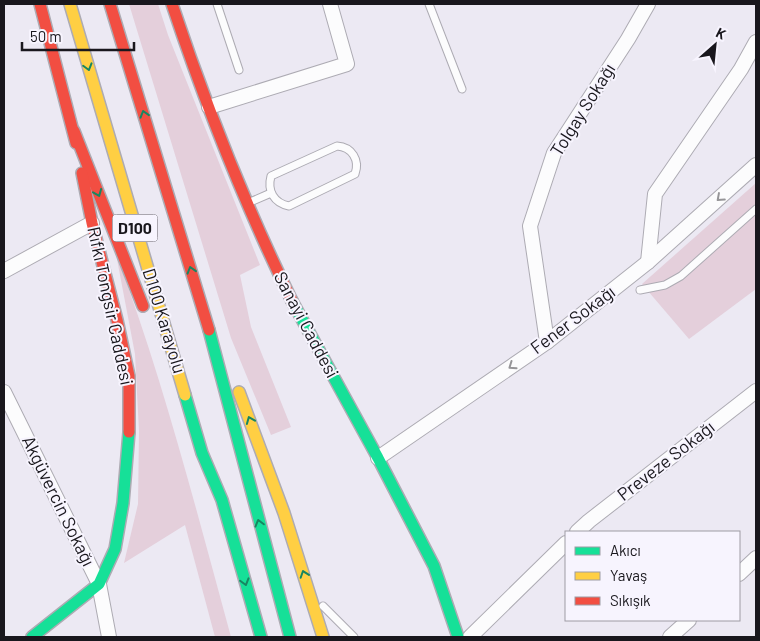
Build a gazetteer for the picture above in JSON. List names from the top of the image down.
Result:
{
  "streets": {
    "main road": [
      "D100",
      "Rıfkı Tongsir Caddesi",
      "D100 Karayolu",
      "Sanayi Caddesi"
    ],
    "street": [
      "Tolgay Sokağı",
      "Fener Sokağı",
      "Preveze Sokağı",
      "Akgüvercin Sokağı"
    ]
  },
  "crossings": [
    ["Tolgay Sokağı", "Fener Sokağı"],
    ["Rıfkı Tongsir Caddesi", "Akgüvercin Sokağı"],
    ["Fener Sokağı", "Sanayi Caddesi"]
  ],
  "one_way": ["Fener Sokağı"],
  "legend": ["Akıcı", "Yavaş", "Sıkışık"],
  "scale_bar": "50 m",
  "north": "top right"
}
